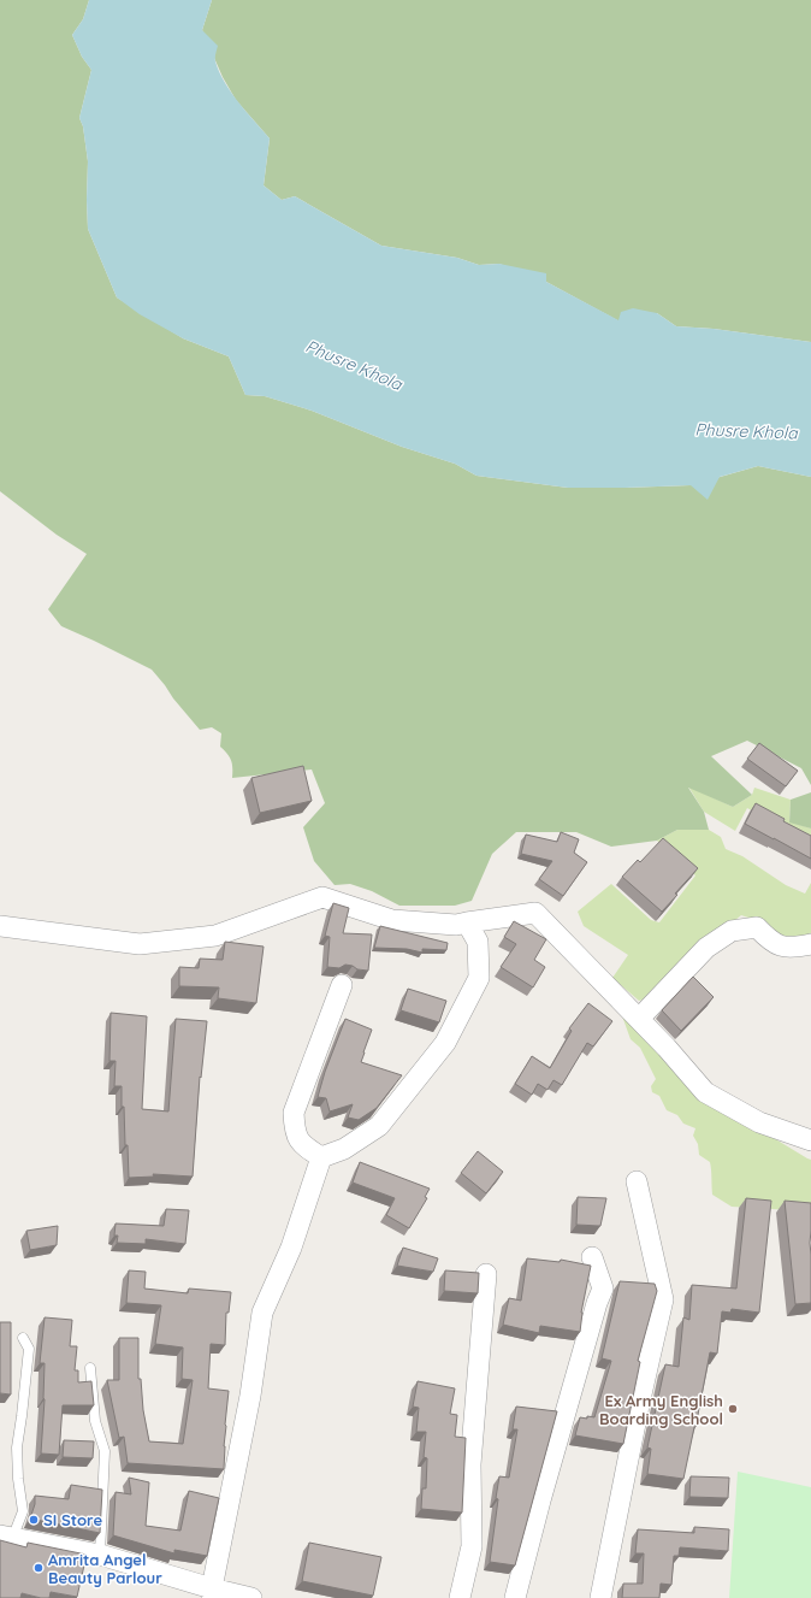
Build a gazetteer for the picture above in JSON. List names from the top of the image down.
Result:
{
  "water": ["Phusre Khola"],
  "places": ["Ex Army English Boarding School", "SI Store", "Amrita Angel Beauty Parlour"]
}
